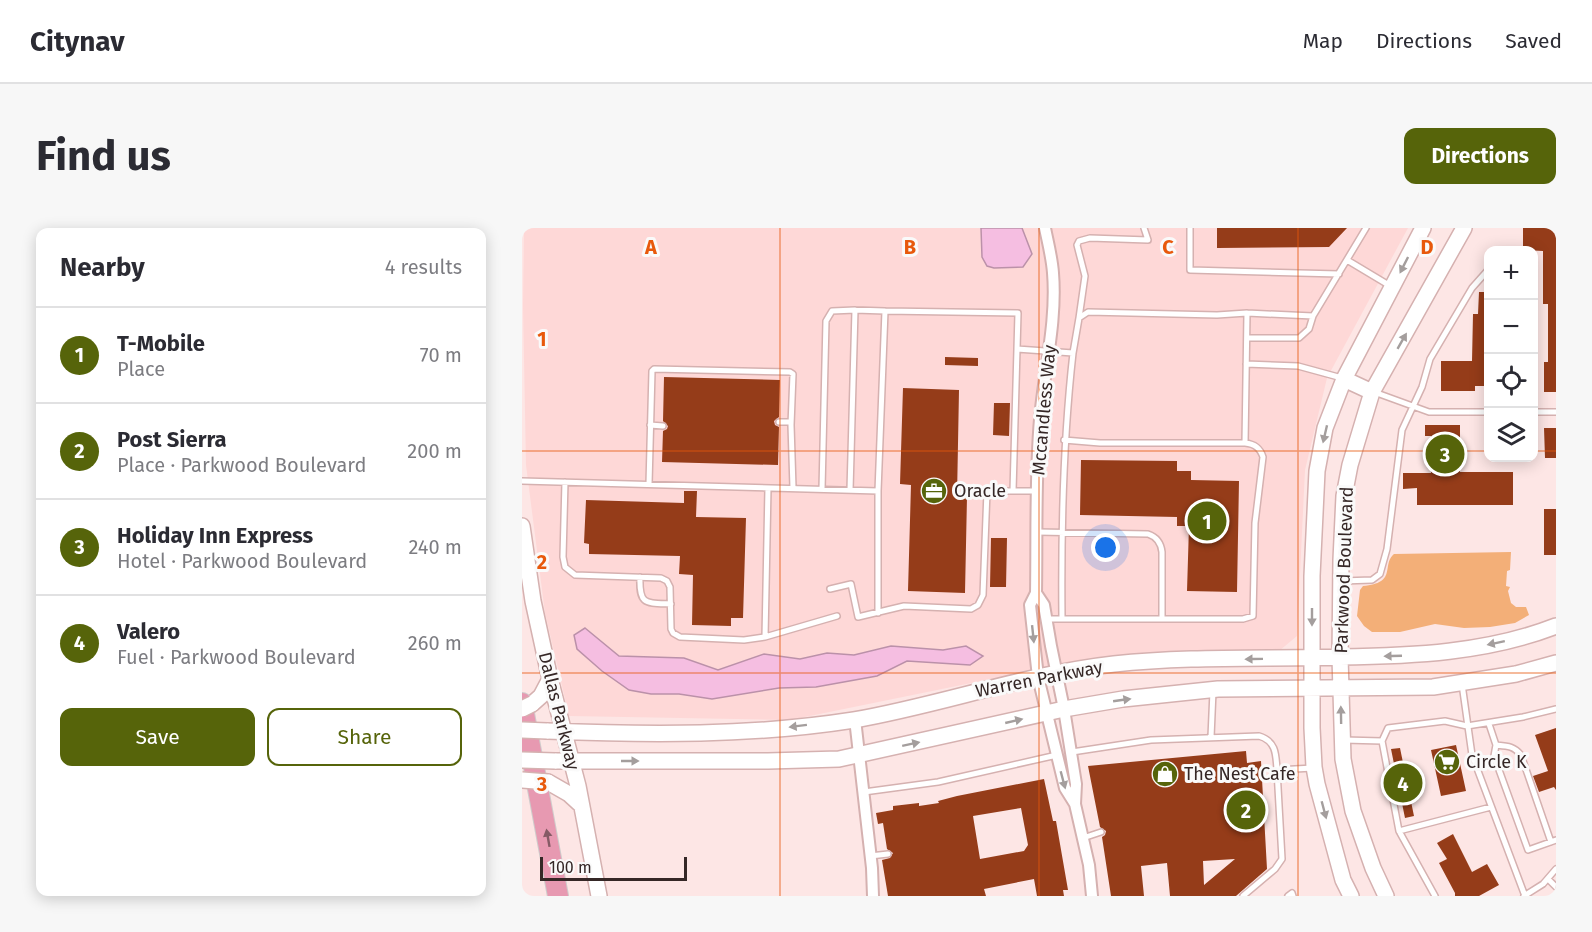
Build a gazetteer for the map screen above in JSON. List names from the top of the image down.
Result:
{
  "streets": {
    "main road": ["Parkwood Boulevard", "Warren Parkway", "Dallas Parkway"],
    "street": ["Mccandless Way"]
  },
  "crossings": [
    ["Mccandless Way", "Warren Parkway"],
    ["Parkwood Boulevard", "Warren Parkway"],
    ["Warren Parkway", "Dallas Parkway"]
  ],
  "places": {
    "office": ["Oracle"],
    "supermarket": ["Circle K"],
    "shop": ["The Nest Cafe"]
  },
  "scale_bar": "100 m",
  "page": {
    "header": "Citynav",
    "nav": ["Map", "Directions", "Saved"],
    "buttons": [
      "Directions",
      ["Save", "Share"]
    ],
    "title": "Find us",
    "heading": ["Nearby", "4 results"],
    "map_buttons": ["+", "−"],
    "list": [
      {
        "mark": "1",
        "name": "T-Mobile",
        "note": "Place",
        "value": "70 m"
      },
      {
        "mark": "2",
        "name": "Post Sierra",
        "note": "Place · Parkwood Boulevard",
        "value": "200 m"
      },
      {
        "mark": "3",
        "name": "Holiday Inn Express",
        "note": "Hotel · Parkwood Boulevard",
        "value": "240 m"
      },
      {
        "mark": "4",
        "name": "Valero",
        "note": "Fuel · Parkwood Boulevard",
        "value": "260 m"
      }
    ],
    "pins": [
      "3",
      "1",
      "4",
      "2"
    ],
    "scale": "100 m"
  },
  "grid": {
    "columns": [
      "A",
      "B",
      "C",
      "D"
    ],
    "rows": ["1", "2", "3"]
  }
}
